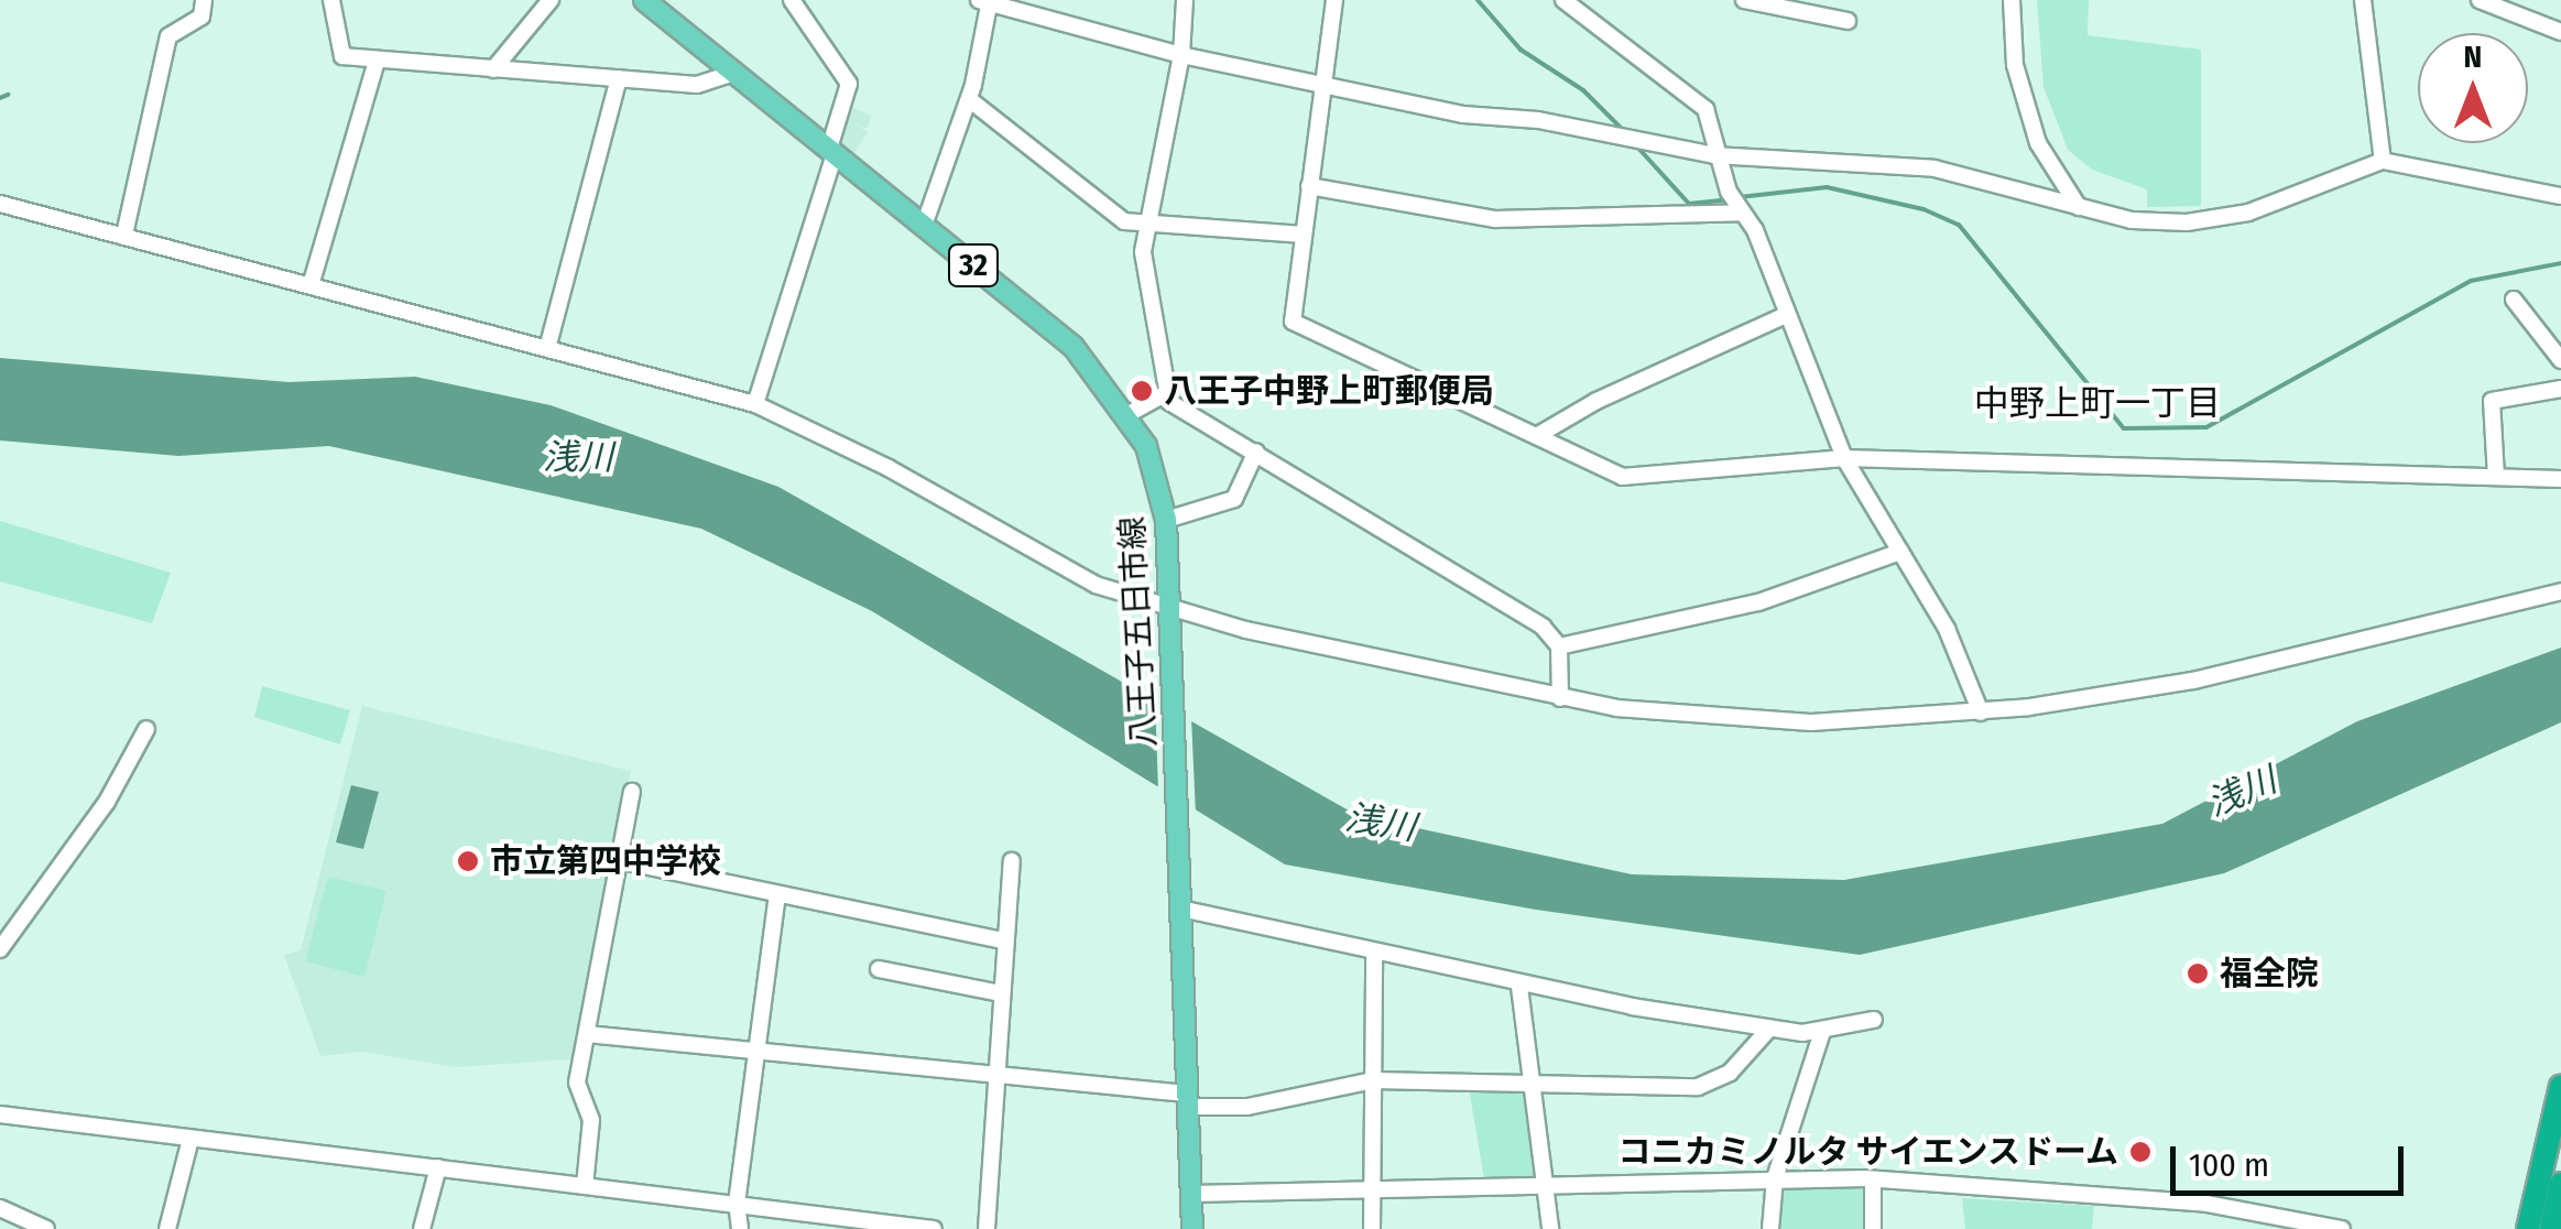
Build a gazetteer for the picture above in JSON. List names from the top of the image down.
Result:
{
  "streets": {
    "main road": ["32", "八王子五日市線"]
  },
  "districts": ["中野上町一丁目"],
  "water": ["浅川"],
  "places": [
    "八王子中野上町郵便局",
    "市立第四中学校",
    "福全院",
    "コニカミノルタ サイエンスドーム"
  ],
  "scale_bar": "100 m",
  "north": "top"
}
